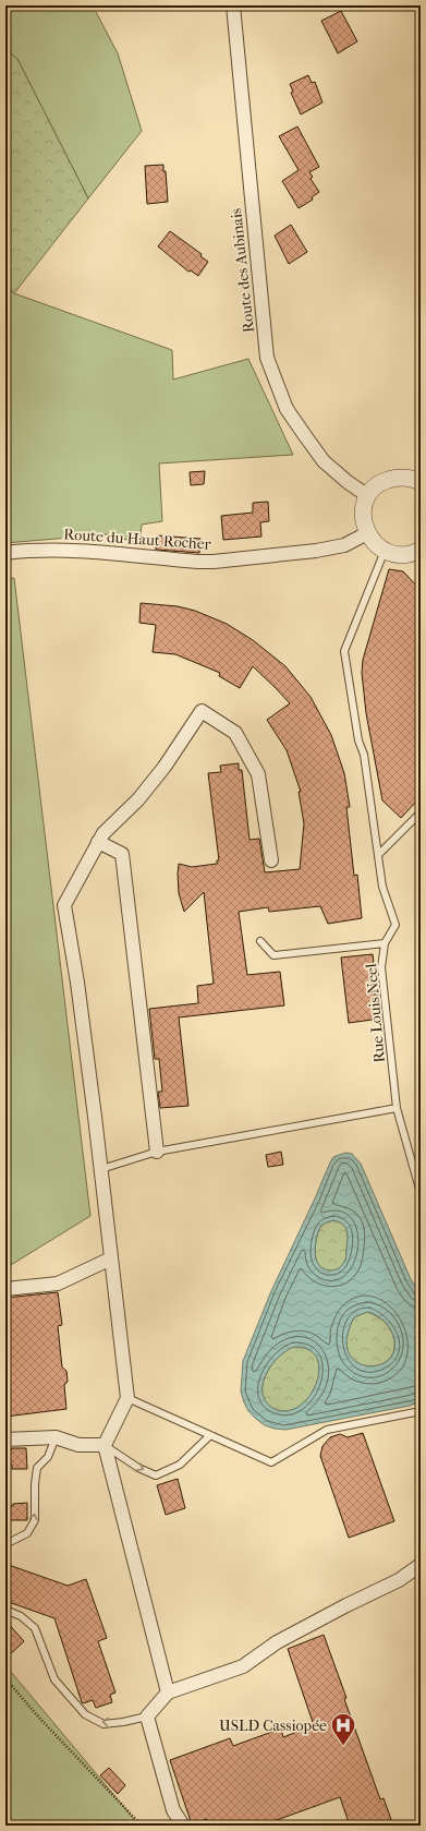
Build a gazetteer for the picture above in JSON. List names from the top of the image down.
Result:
{
  "streets": {
    "street": ["Route des Aubinais", "Route du Haut Rocher"],
    "lane": ["Rue Louis Neel"]
  },
  "places": {
    "hospital": ["USLD Cassiopée"]
  }
}
